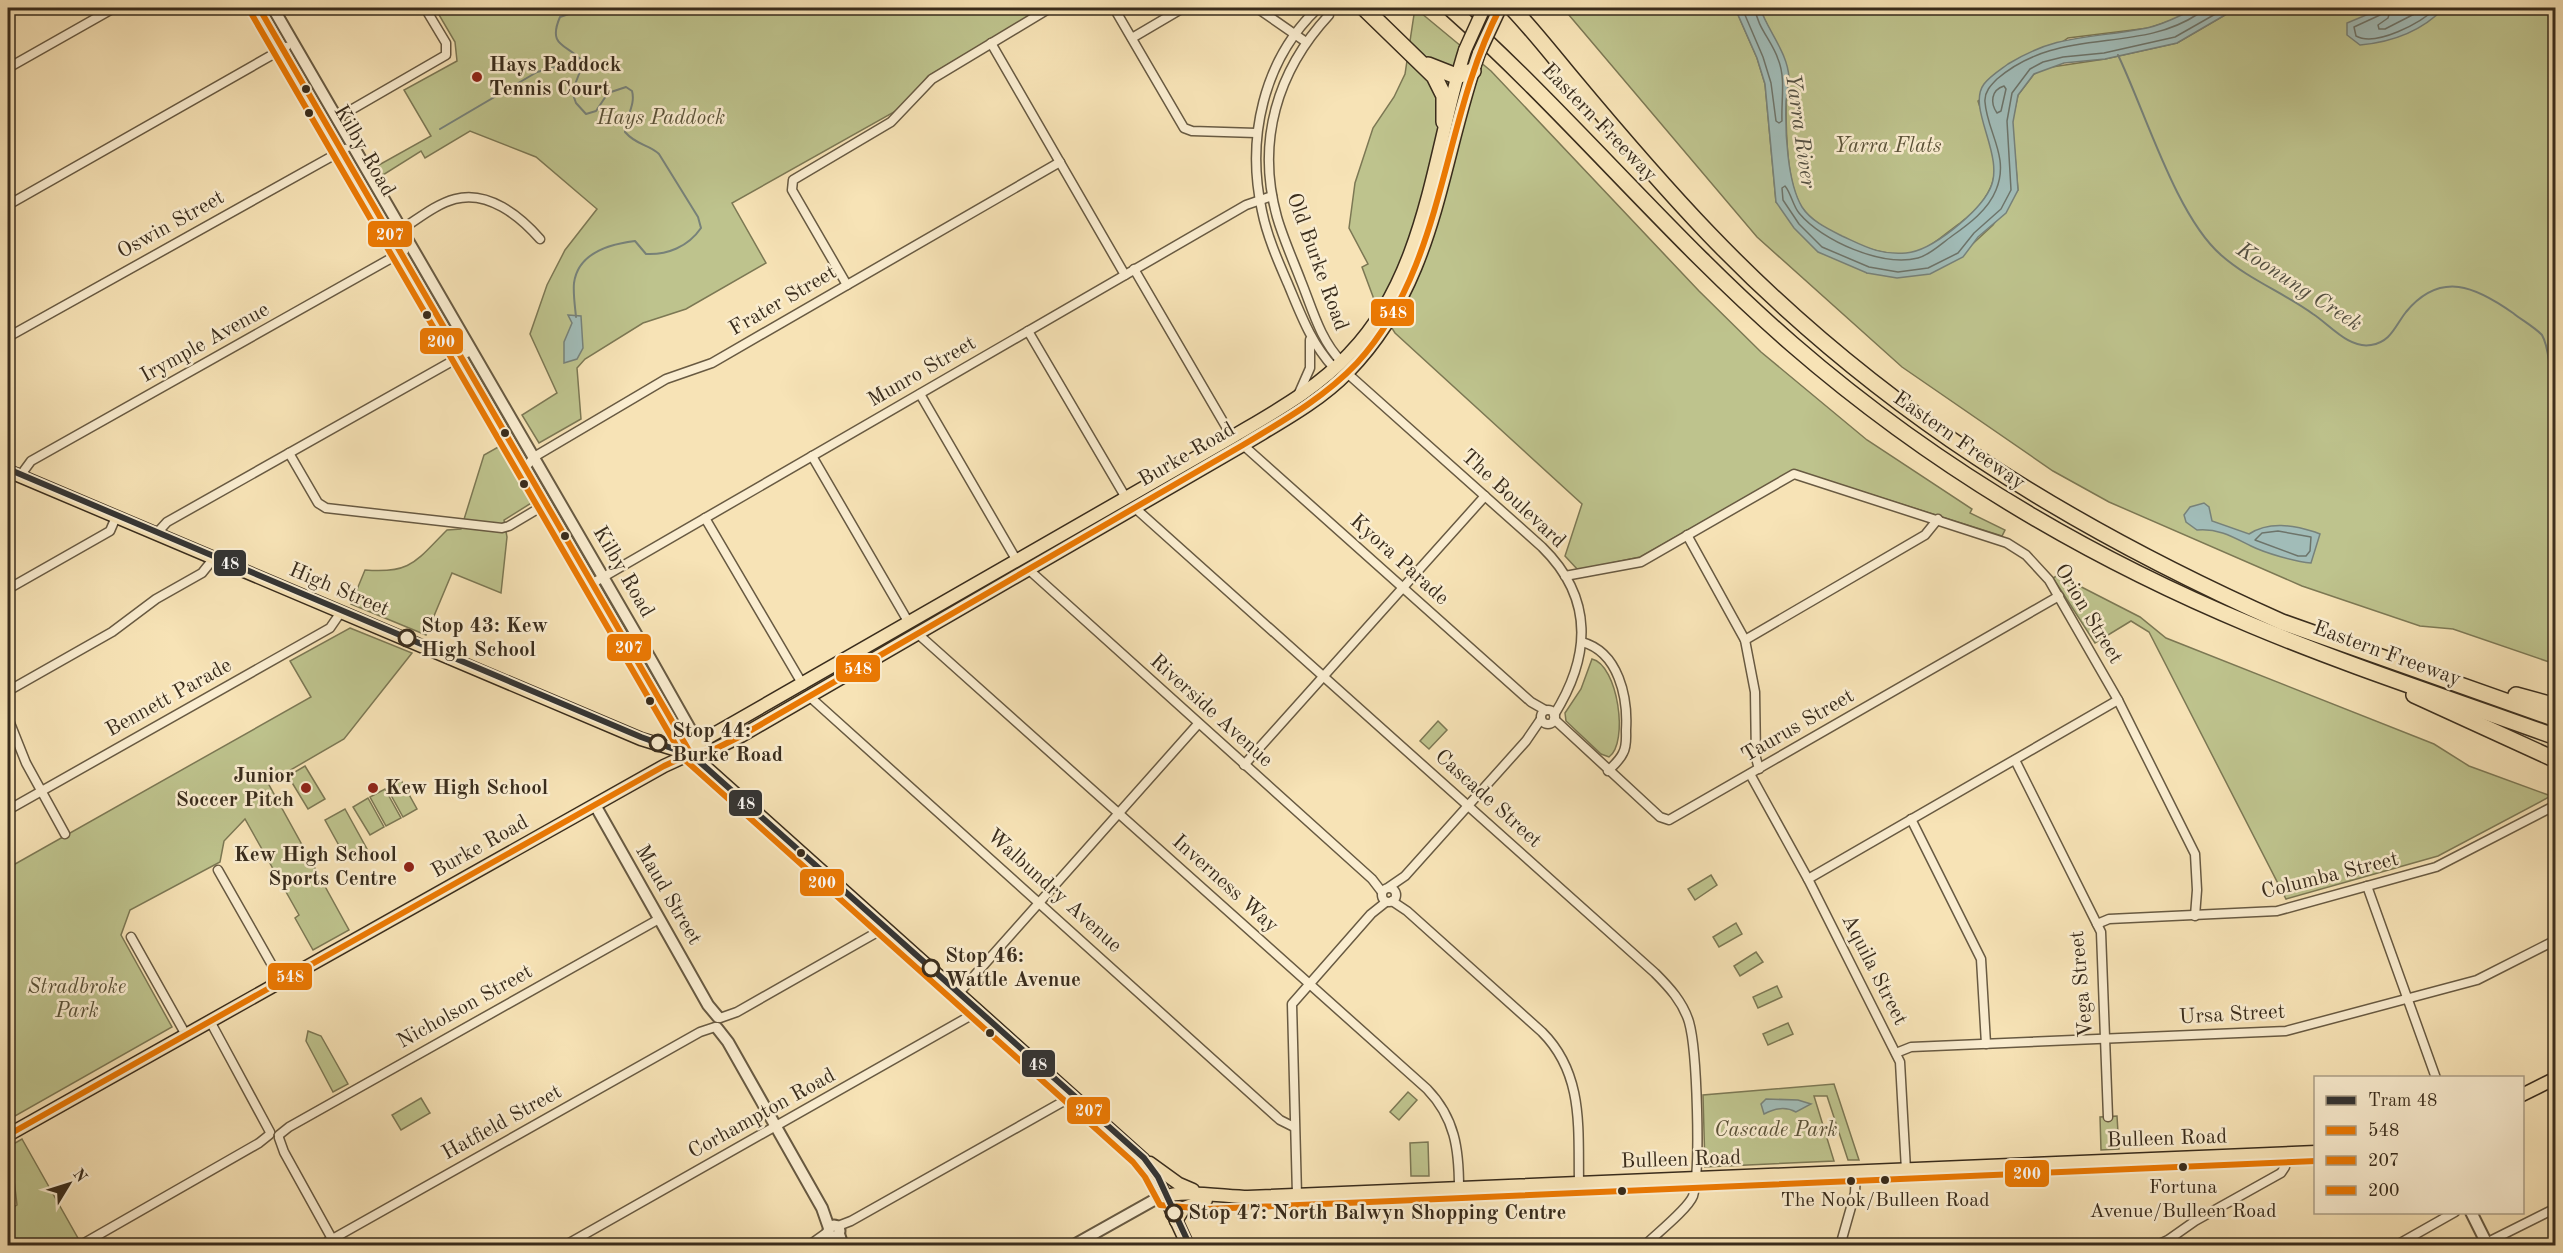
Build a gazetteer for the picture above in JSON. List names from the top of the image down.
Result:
{
  "streets": {
    "highway": ["Eastern Freeway"],
    "main road": ["Burke Road", "High Street", "Bulleen Road"],
    "street": [
      "Kilby Road",
      "Oswin Street",
      "Old Burke Road",
      "Frater Street",
      "Irymple Avenue",
      "Munro Street",
      "The Boulevard",
      "Kyora Parade",
      "Orion Street",
      "Bennett Parade",
      "Riverside Avenue",
      "Taurus Street",
      "Cascade Street",
      "Columba Street",
      "Inverness Way",
      "Walbundry Avenue",
      "Maud Street",
      "Aquila Street",
      "Vega Street",
      "Nicholson Street",
      "Ursa Street",
      "Corhampton Road",
      "Hatfield Street"
    ]
  },
  "crossings": [
    ["Kilby Road", "Oswin Street"],
    ["Kilby Road", "Frater Street"],
    ["Kilby Road", "Irymple Avenue"],
    ["Kilby Road", "Munro Street"],
    ["Kilby Road", "Burke Road"],
    ["Kilby Road", "High Street"],
    ["Old Burke Road", "Munro Street"],
    ["Old Burke Road", "Burke Road"],
    ["Old Burke Road", "The Boulevard"],
    ["Irymple Avenue", "High Street"],
    ["Burke Road", "The Boulevard"],
    ["Burke Road", "Kyora Parade"],
    ["Burke Road", "High Street"],
    ["Burke Road", "Riverside Avenue"],
    ["Burke Road", "Cascade Street"],
    ["Burke Road", "Inverness Way"],
    ["Burke Road", "Walbundry Avenue"],
    ["Burke Road", "Maud Street"],
    ["The Boulevard", "Kyora Parade"],
    ["The Boulevard", "Riverside Avenue"],
    ["The Boulevard", "Taurus Street"],
    ["The Boulevard", "Cascade Street"],
    ["The Boulevard", "Inverness Way"],
    ["The Boulevard", "Walbundry Avenue"],
    ["The Boulevard", "Bulleen Road"],
    ["Kyora Parade", "Taurus Street"],
    ["High Street", "Bennett Parade"],
    ["Orion Street", "Taurus Street"],
    ["Orion Street", "Columba Street"],
    ["Riverside Avenue", "Bulleen Road"],
    ["Taurus Street", "Aquila Street"],
    ["Cascade Street", "Bulleen Road"],
    ["Columba Street", "Vega Street"],
    ["Inverness Way", "Bulleen Road"],
    ["Maud Street", "Nicholson Street"],
    ["Maud Street", "Corhampton Road"],
    ["Maud Street", "Hatfield Street"],
    ["Aquila Street", "Ursa Street"],
    ["Aquila Street", "Bulleen Road"],
    ["Vega Street", "Ursa Street"]
  ],
  "water": ["Yarra River", "Koonung Creek"],
  "parks": [
    "Hays Paddock",
    "Yarra Flats",
    "Stradbroke Park",
    "Cascade Park"
  ],
  "places": [
    "Hays Paddock Tennis Court",
    "Stop 43: Kew High School",
    "Stop 44: Burke Road",
    "Junior Soccer Pitch",
    "Kew High School",
    "Kew High School Sports Centre",
    "Stop 46: Wattle Avenue",
    "Fortuna Avenue/Bulleen Road",
    "The Nook/Bulleen Road",
    "Stop 47: North Balwyn Shopping Centre"
  ],
  "lines": [
    "transit line 548",
    "transit line 207",
    "transit line 200",
    "tram line 48"
  ],
  "legend": [
    "Tram 48",
    "548",
    "207",
    "200"
  ],
  "north": "top right"
}
